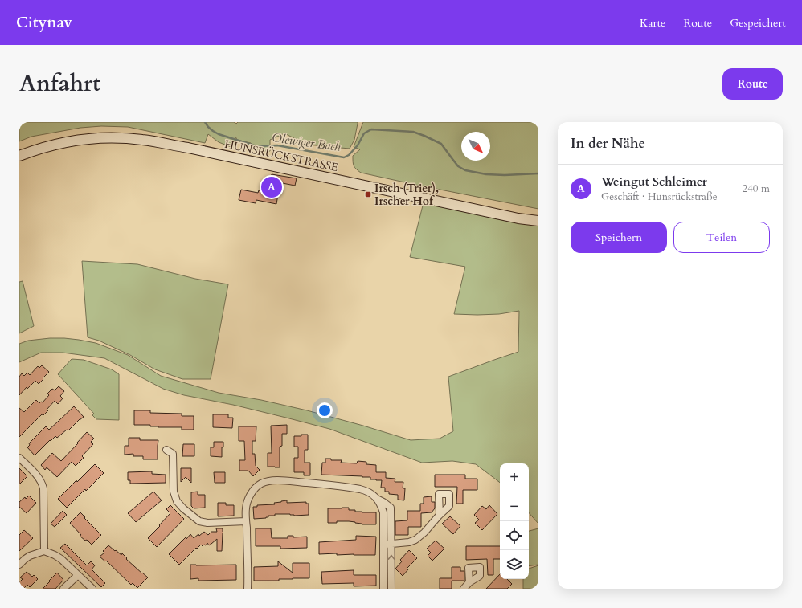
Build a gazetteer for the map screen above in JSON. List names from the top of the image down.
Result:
{
  "streets": {
    "main road": ["HUNSRÜCKSTRASSE"]
  },
  "water": ["Olewiger Bach"],
  "places": {
    "transit": ["Irsch (Trier), Irscher Hof"]
  },
  "north": "bottom right",
  "page": {
    "header": "Citynav",
    "nav": ["Karte", "Route", "Gespeichert"],
    "title": "Anfahrt",
    "buttons": [
      "Route",
      ["Speichern", "Teilen"]
    ],
    "heading": "In der Nähe",
    "list": [
      {
        "mark": "A",
        "name": "Weingut Schleimer",
        "note": "Geschäft · Hunsrückstraße",
        "value": "240 m"
      }
    ],
    "pins": "A",
    "map_buttons": ["+", "−"]
  }
}
